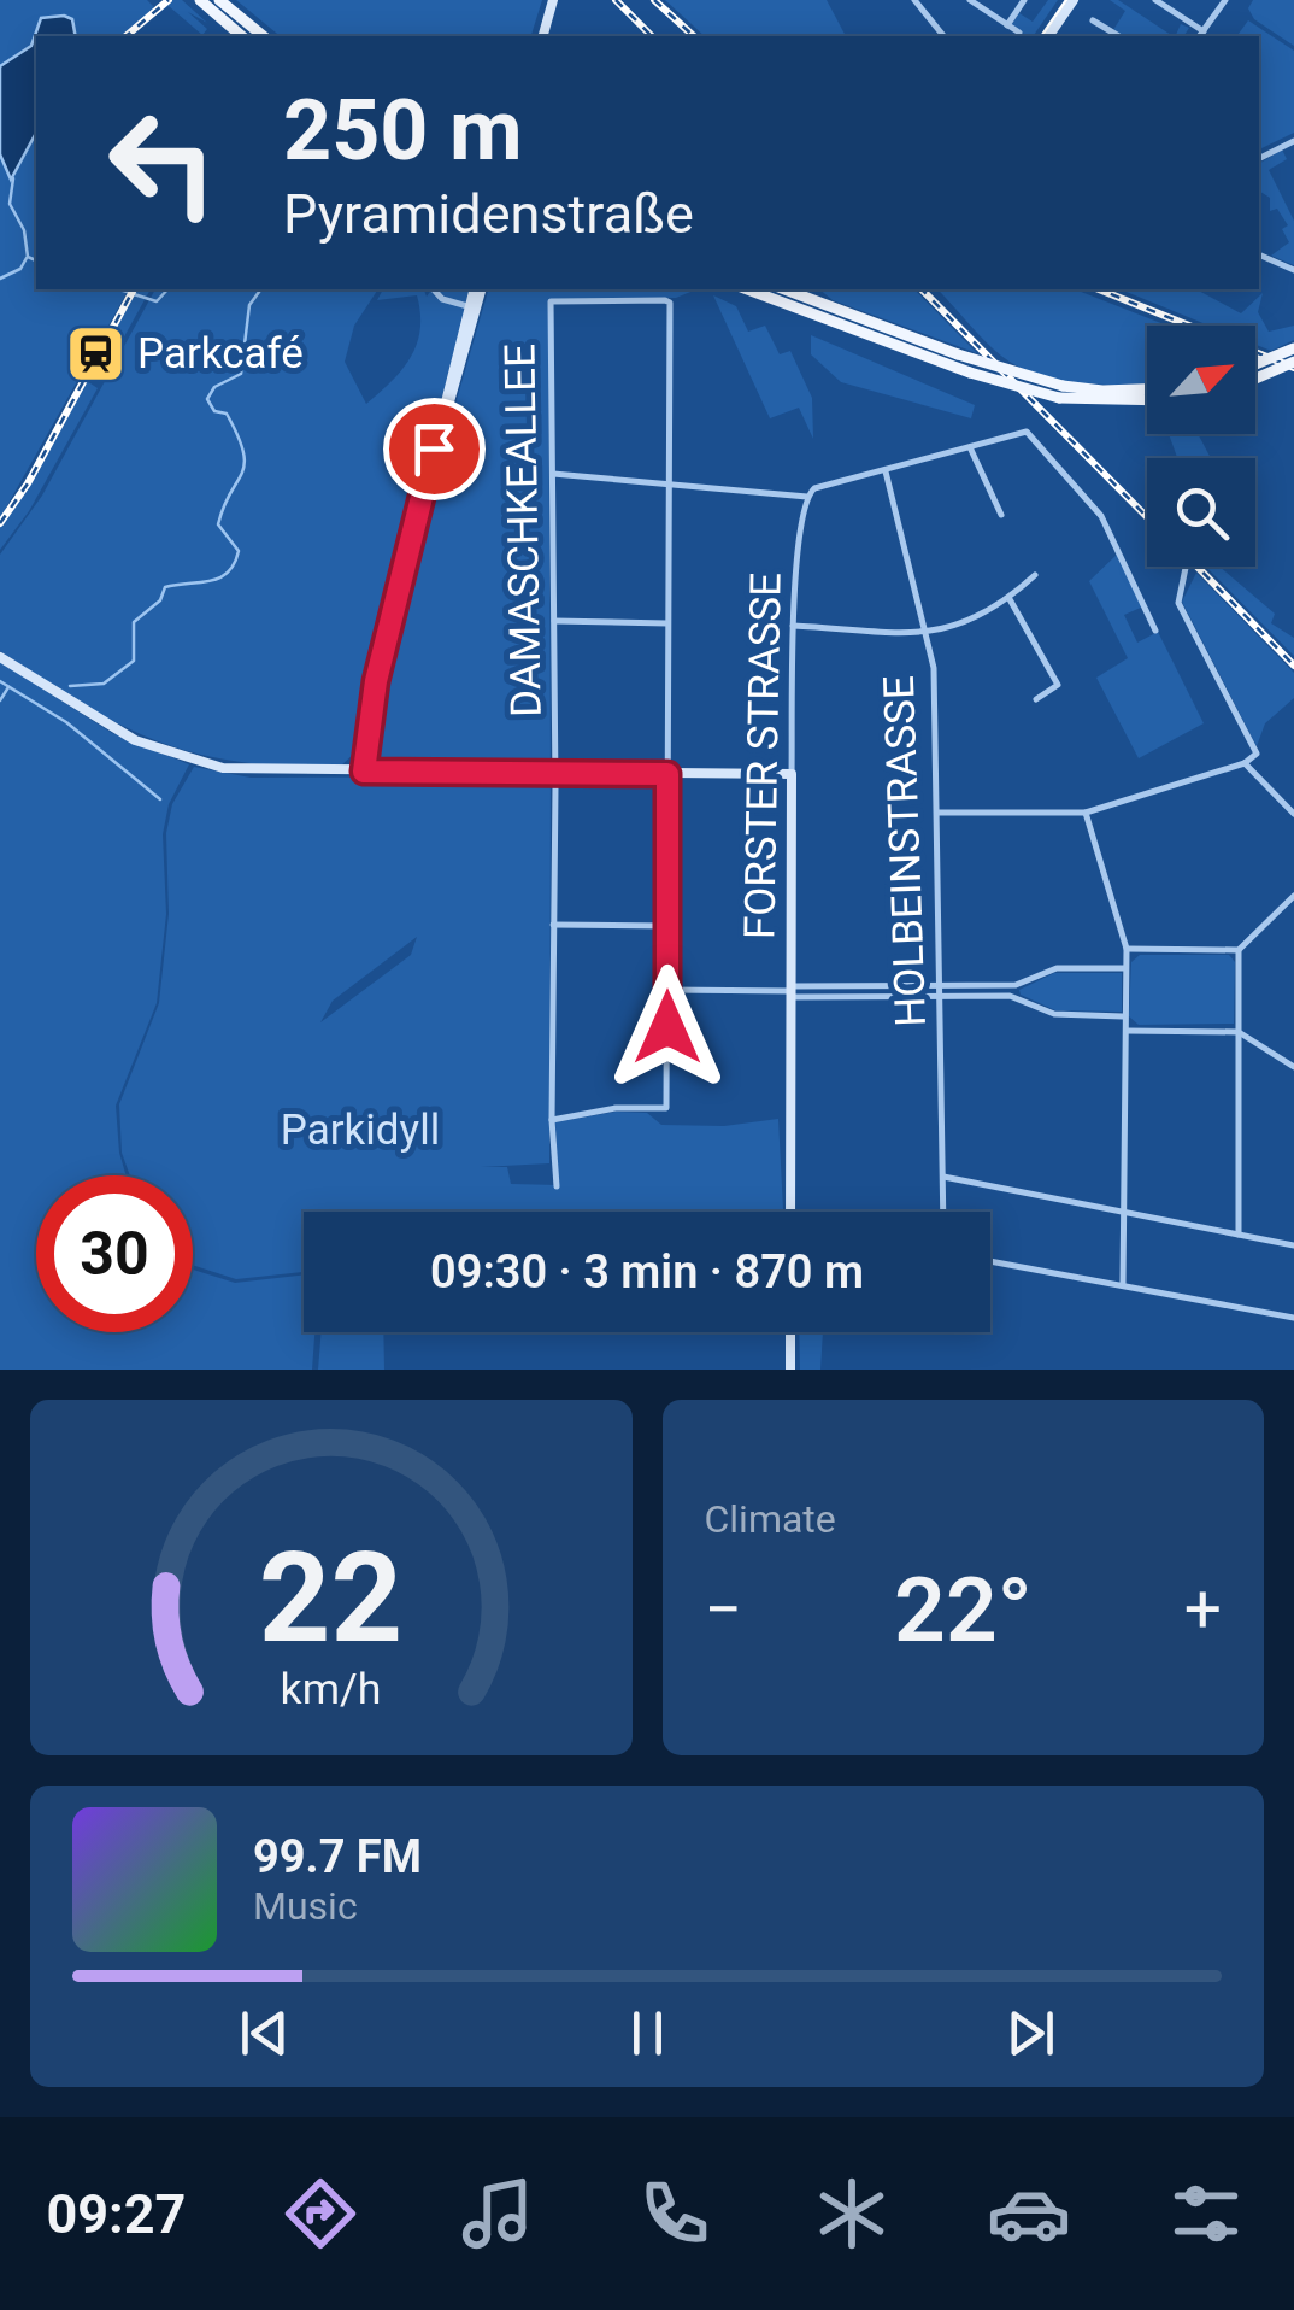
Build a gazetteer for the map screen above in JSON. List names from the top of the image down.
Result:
{
  "streets": {
    "main road": ["FORSTER STRASSE"],
    "street": ["DAMASCHKEALLEE", "HOLBEINSTRASSE"]
  },
  "parks": ["Parkidyll"],
  "places": {
    "station": ["Parkcafé"]
  },
  "north": "top right",
  "page": {
    "turn": ["250 m", "Pyramidenstraße"],
    "limit": "30",
    "trip": "09:30 · 3 min · 870 m",
    "tile": "Climate",
    "heat": ["−", "22°", "+"],
    "song": ["99.7 FM", "Music"],
    "tabs": "09:27",
    "gauge": ["22", "km/h"]
  }
}
